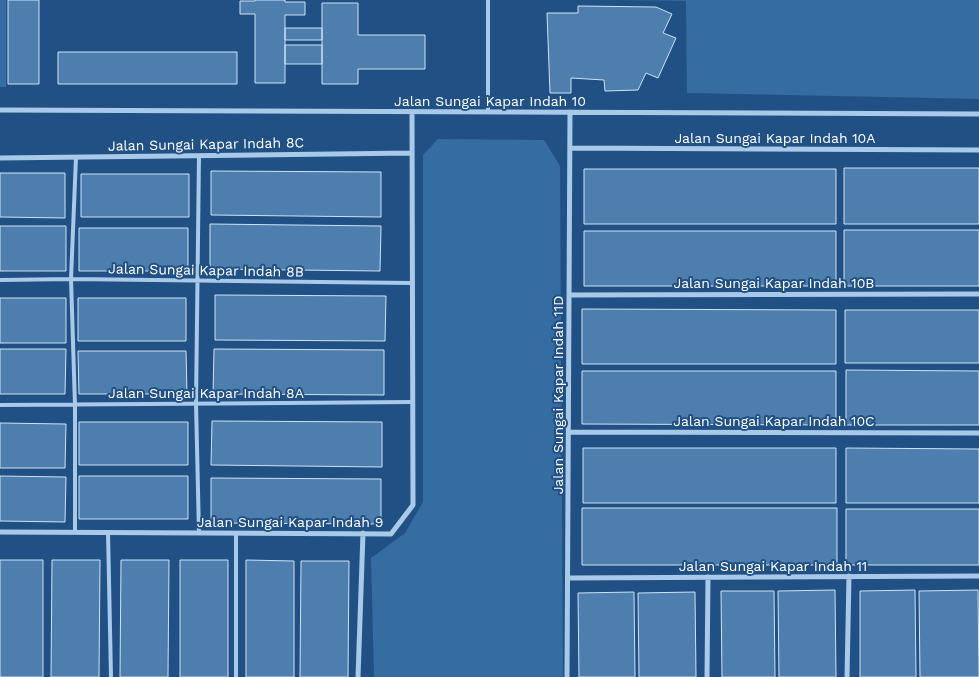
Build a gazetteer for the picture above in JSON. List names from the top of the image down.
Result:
{
  "streets": {
    "street": [
      "Jalan Sungai Kapar Indah 10",
      "Jalan Sungai Kapar Indah 10A",
      "Jalan Sungai Kapar Indah 8C",
      "Jalan Sungai Kapar Indah 10B",
      "Jalan Sungai Kapar Indah 11D",
      "Jalan Sungai Kapar Indah 10C",
      "Jalan Sungai Kapar Indah 9",
      "Jalan Sungai Kapar Indah 11"
    ],
    "lane": ["Jalan Sungai Kapar Indah 8B", "Jalan Sungai Kapar Indah 8A"]
  },
  "crossings": [
    ["Jalan Sungai Kapar Indah 10", "Jalan Sungai Kapar Indah 11D"],
    ["Jalan Sungai Kapar Indah 10", "Jalan Sungai Kapar Indah 9"],
    ["Jalan Sungai Kapar Indah 10A", "Jalan Sungai Kapar Indah 11D"],
    ["Jalan Sungai Kapar Indah 8C", "Jalan Sungai Kapar Indah 9"],
    ["Jalan Sungai Kapar Indah 8B", "Jalan Sungai Kapar Indah 9"],
    ["Jalan Sungai Kapar Indah 10B", "Jalan Sungai Kapar Indah 11D"],
    ["Jalan Sungai Kapar Indah 8A", "Jalan Sungai Kapar Indah 9"],
    ["Jalan Sungai Kapar Indah 11D", "Jalan Sungai Kapar Indah 10C"],
    ["Jalan Sungai Kapar Indah 11D", "Jalan Sungai Kapar Indah 11"]
  ]
}
